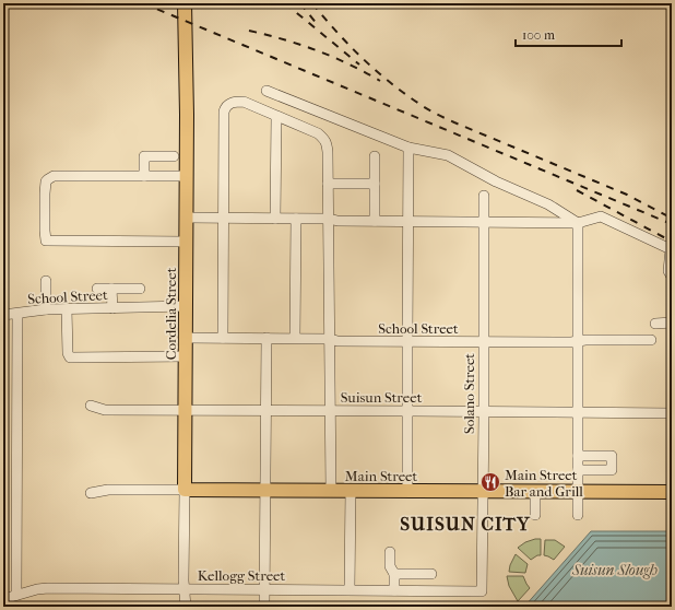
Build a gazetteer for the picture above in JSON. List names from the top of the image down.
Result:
{
  "streets": {
    "main road": ["Cordelia Street", "Main Street"],
    "street": [
      "School Street",
      "Solano Street",
      "Suisun Street",
      "Kellogg Street"
    ]
  },
  "crossings": [
    ["School Street", "Cordelia Street"],
    ["School Street", "Solano Street"],
    ["Cordelia Street", "Suisun Street"],
    ["Cordelia Street", "Main Street"],
    ["Cordelia Street", "Kellogg Street"],
    ["Solano Street", "Suisun Street"],
    ["Solano Street", "Main Street"],
    ["Solano Street", "Kellogg Street"]
  ],
  "districts": ["SUISUN CITY"],
  "water": ["Suisun Slough"],
  "places": {
    "restaurant": ["Main Street Bar and Grill"]
  },
  "scale_bar": "100 m"
}
